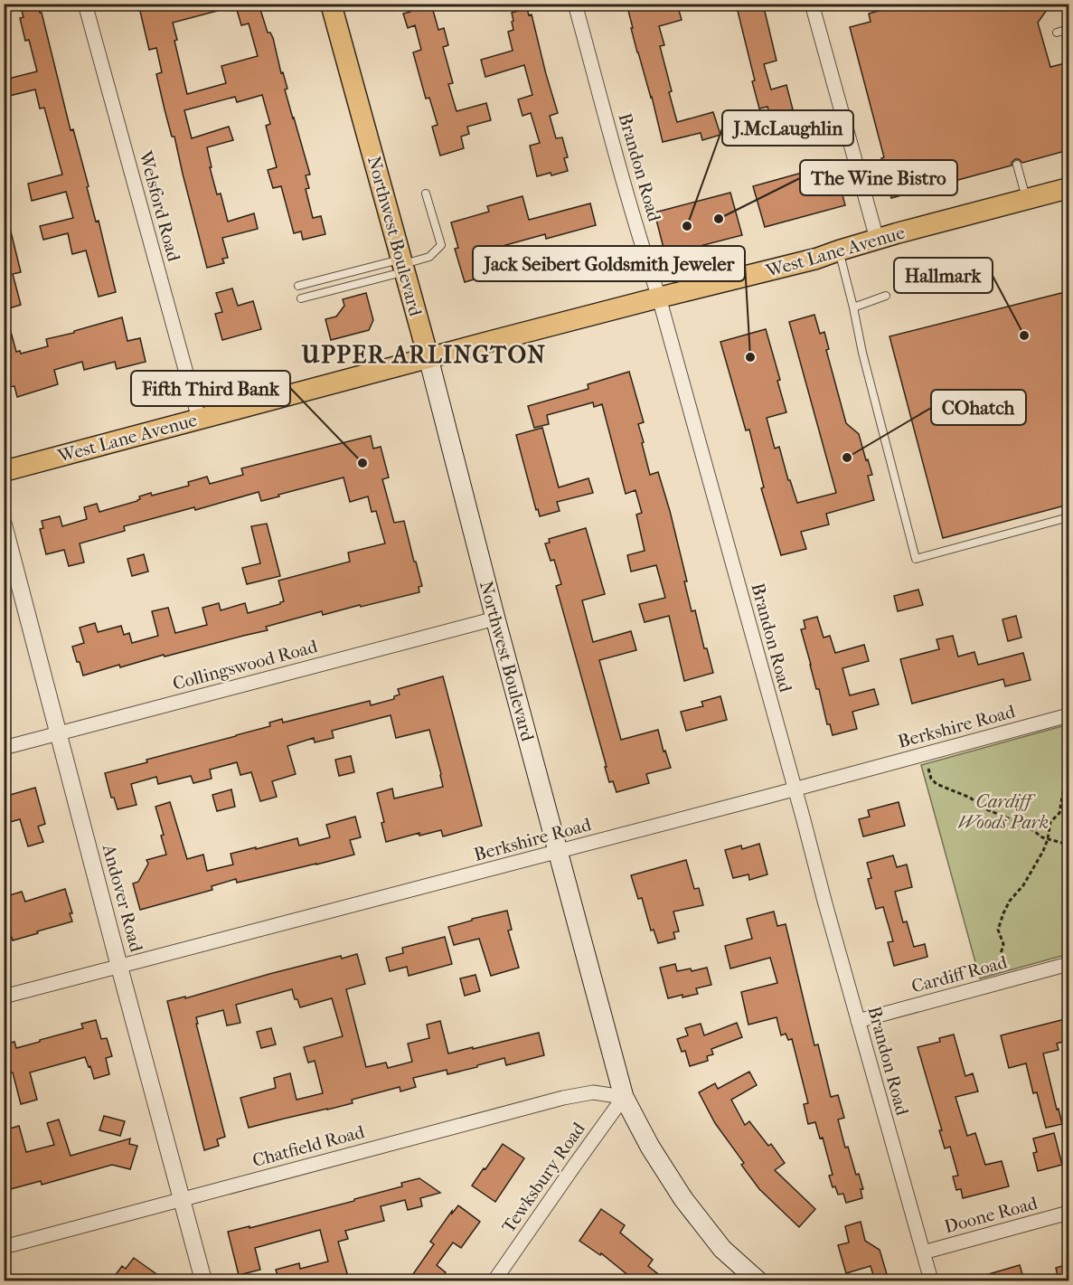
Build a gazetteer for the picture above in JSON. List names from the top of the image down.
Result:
{
  "streets": {
    "main road": ["Northwest Boulevard", "West Lane Avenue"],
    "street": [
      "Brandon Road",
      "Welsford Road",
      "Collingswood Road",
      "Berkshire Road",
      "Andover Road",
      "Cardiff Road",
      "Chatfield Road",
      "Tewksbury Road",
      "Doone Road"
    ]
  },
  "crossings": [
    ["Brandon Road", "West Lane Avenue"],
    ["Brandon Road", "Berkshire Road"],
    ["Brandon Road", "Cardiff Road"],
    ["Brandon Road", "Doone Road"],
    ["Welsford Road", "West Lane Avenue"],
    ["Northwest Boulevard", "West Lane Avenue"],
    ["Northwest Boulevard", "Collingswood Road"],
    ["Northwest Boulevard", "Berkshire Road"],
    ["Northwest Boulevard", "Chatfield Road"],
    ["Northwest Boulevard", "Tewksbury Road"],
    ["Collingswood Road", "Andover Road"],
    ["Berkshire Road", "Andover Road"],
    ["Andover Road", "Chatfield Road"],
    ["Chatfield Road", "Tewksbury Road"]
  ],
  "districts": ["UPPER ARLINGTON"],
  "parks": ["Cardiff Woods Park"],
  "places": [
    "The Wine Bistro",
    "J.McLaughlin",
    "Hallmark",
    "Jack Seibert Goldsmith Jeweler",
    "COhatch",
    "Fifth Third Bank"
  ]
}
